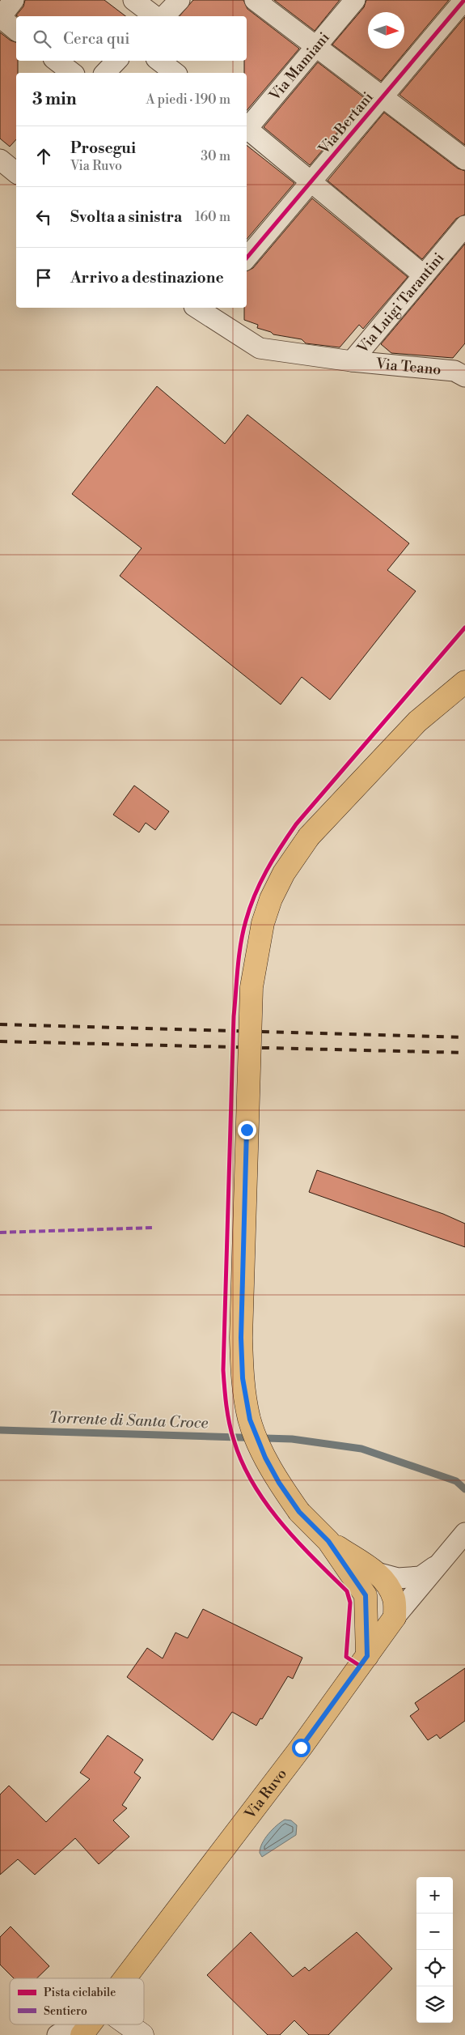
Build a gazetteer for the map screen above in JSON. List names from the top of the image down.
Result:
{
  "streets": {
    "main road": ["Via Ruvo"],
    "street": [
      "Via Mamiani",
      "Via Bertani",
      "Via Luigi Tarantini",
      "Via Teano"
    ]
  },
  "crossings": [
    ["Via Luigi Tarantini", "Via Teano"]
  ],
  "water": ["Torrente di Santa Croce"],
  "legend": ["Pista ciclabile", "Sentiero"],
  "north": "right",
  "page": {
    "search": "Cerca qui",
    "heading": ["3 min", "A piedi · 190 m"],
    "list": [
      ["Prosegui", "Via Ruvo", "30 m"],
      ["Svolta a sinistra", "160 m"],
      "Arrivo a destinazione"
    ],
    "map_buttons": ["+", "−"]
  }
}
